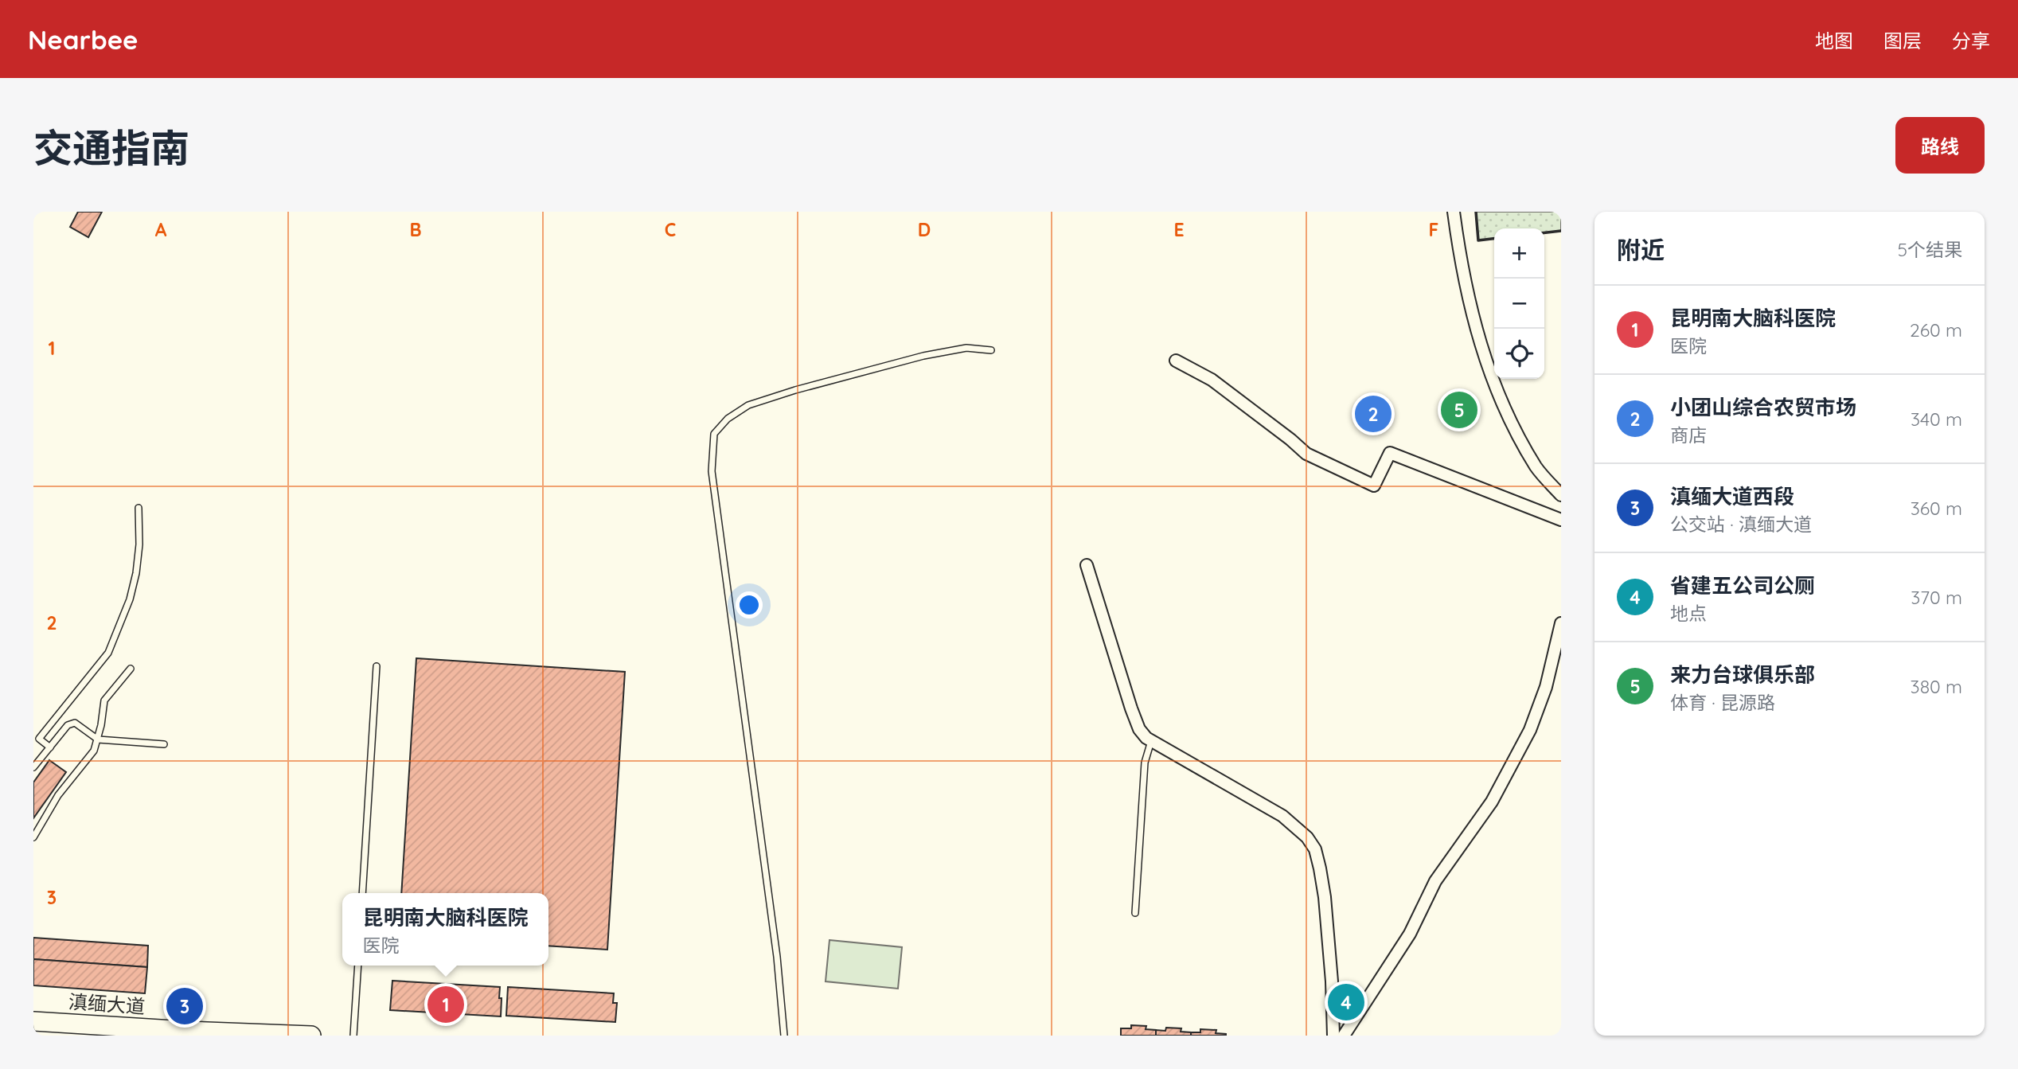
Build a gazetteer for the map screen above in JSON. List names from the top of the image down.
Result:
{
  "streets": {
    "main road": ["滇缅大道"]
  },
  "page": {
    "header": "Nearbee",
    "nav": ["地图", "图层", "分享"],
    "title": "交通指南",
    "buttons": "路线",
    "heading": ["附近", "5个结果"],
    "map_buttons": ["+", "−"],
    "list": [
      {
        "mark": "1",
        "name": "昆明南大脑科医院",
        "note": "医院",
        "value": "260 m"
      },
      {
        "mark": "2",
        "name": "小团山综合农贸市场",
        "note": "商店",
        "value": "340 m"
      },
      {
        "mark": "3",
        "name": "滇缅大道西段",
        "note": "公交站 · 滇缅大道",
        "value": "360 m"
      },
      {
        "mark": "4",
        "name": "省建五公司公厕",
        "note": "地点",
        "value": "370 m"
      },
      {
        "mark": "5",
        "name": "来力台球俱乐部",
        "note": "体育 · 昆源路",
        "value": "380 m"
      }
    ],
    "pins": [
      "5",
      "2",
      "4",
      "1",
      "3"
    ],
    "popup": ["昆明南大脑科医院", "医院"]
  },
  "grid": {
    "columns": [
      "A",
      "B",
      "C",
      "D",
      "E",
      "F"
    ],
    "rows": ["1", "2", "3"]
  }
}
